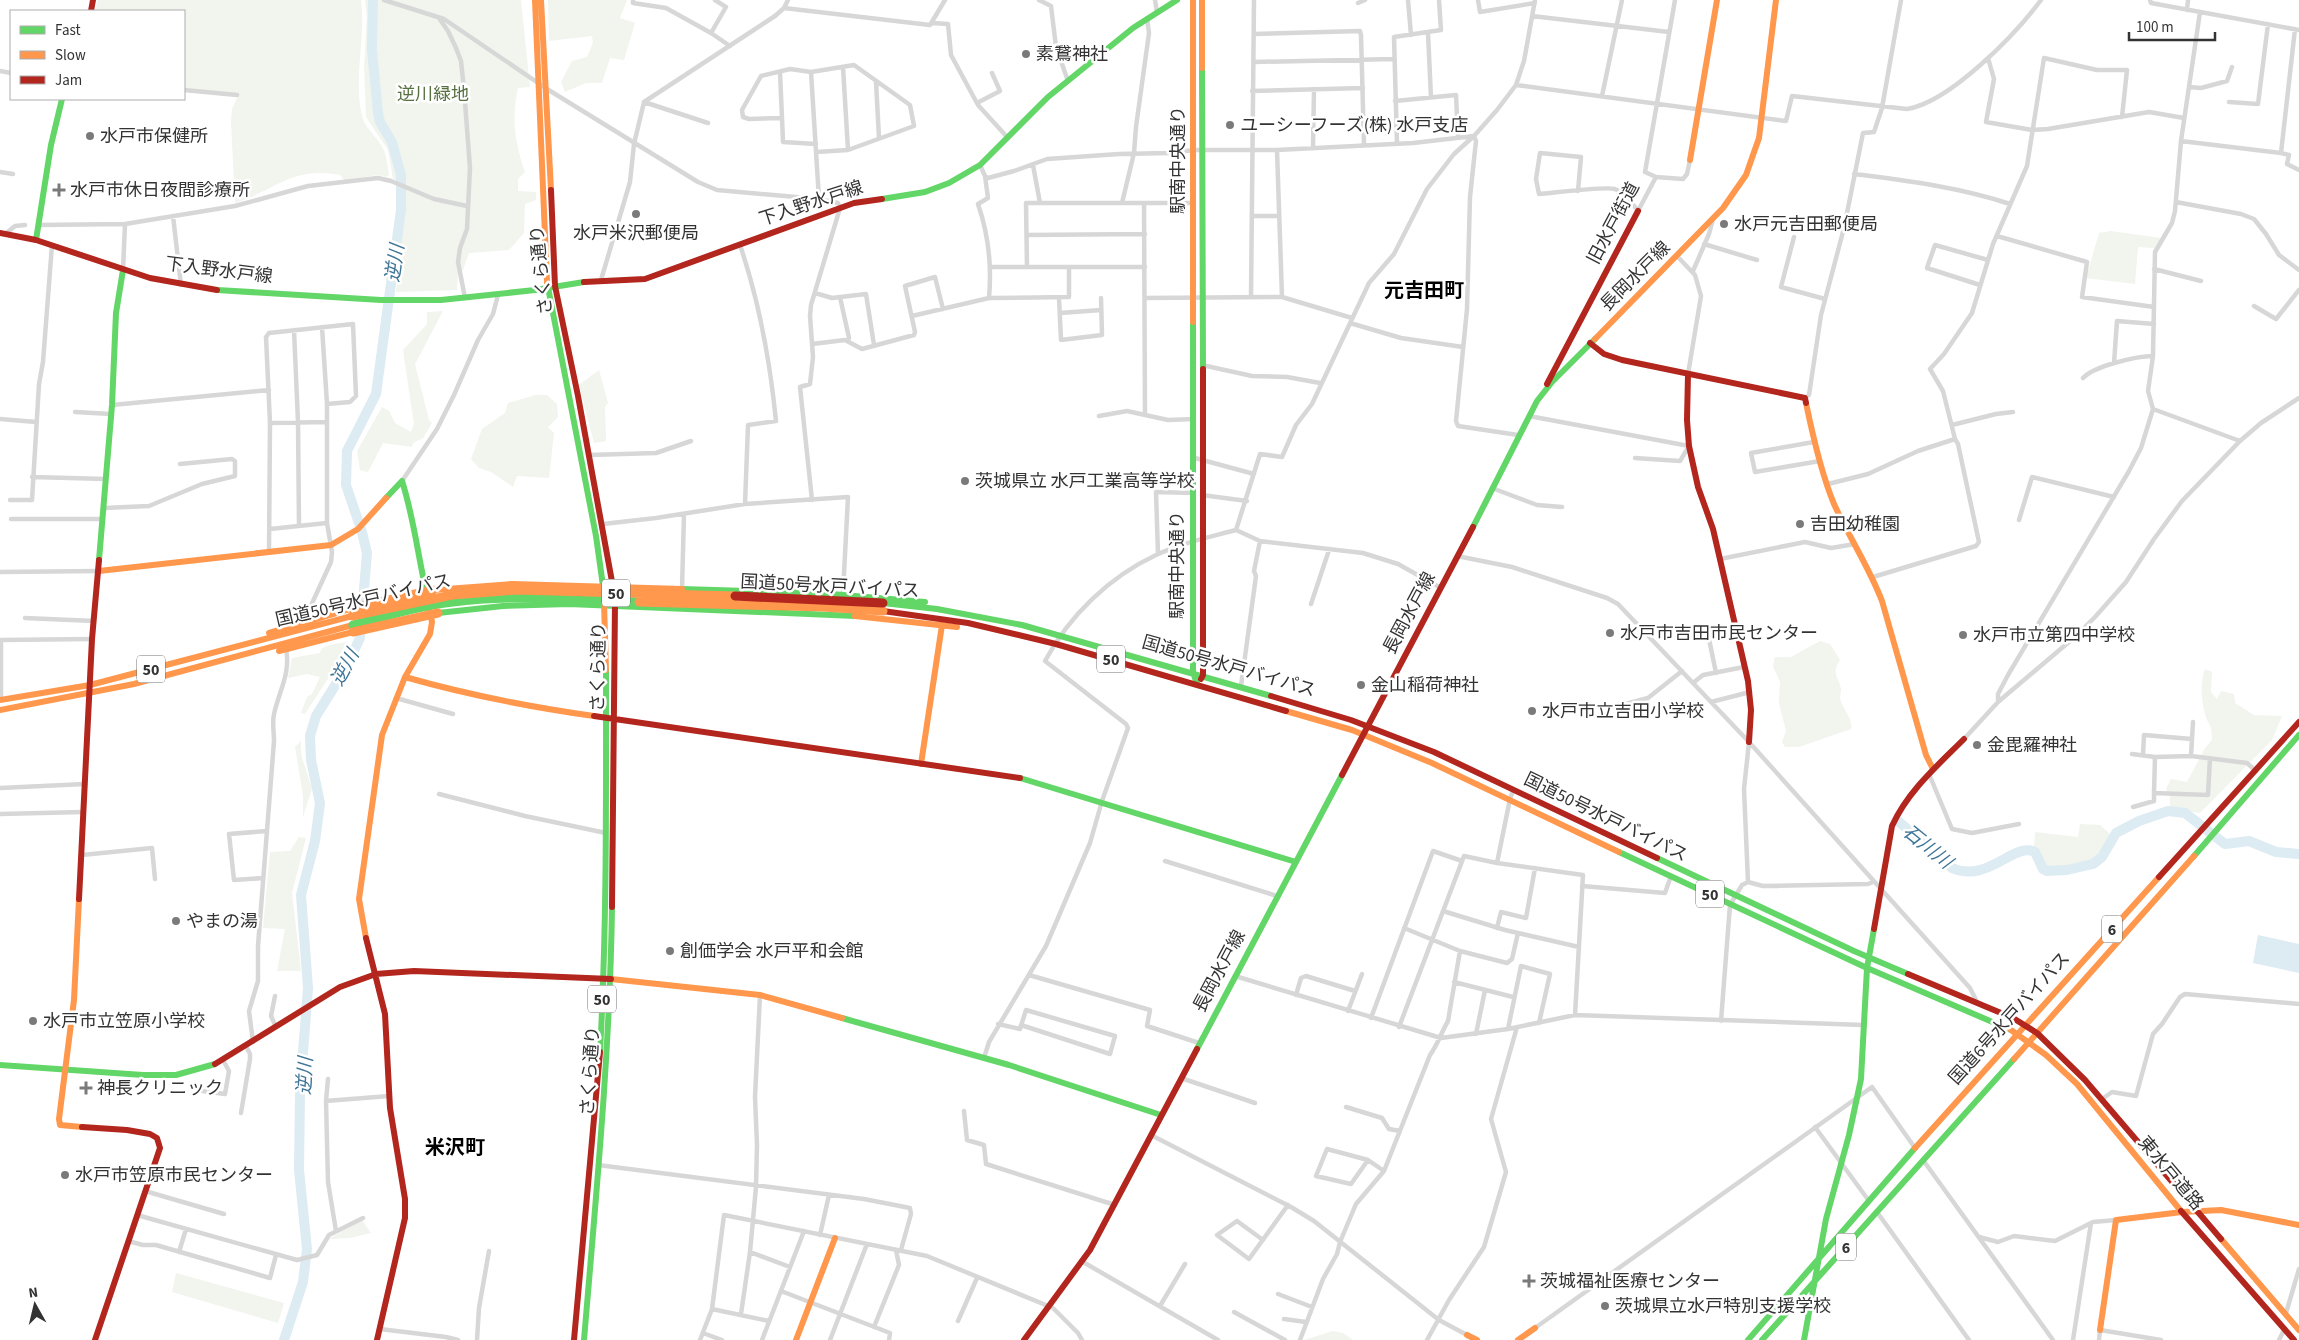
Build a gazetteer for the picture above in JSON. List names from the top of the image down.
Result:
{
  "streets": {
    "main road": [
      "駅南中央通り",
      "下入野水戸線",
      "旧水戸街道",
      "さくら通り",
      "長岡水戸線",
      "国道50号水戸バイパス",
      "50",
      "6",
      "国道6号水戸バイパス",
      "東水戸道路"
    ]
  },
  "crossings": [
    ["駅南中央通り", "国道50号水戸バイパス"],
    ["下入野水戸線", "さくら通り"],
    ["旧水戸街道", "長岡水戸線"],
    ["長岡水戸線", "国道50号水戸バイパス"],
    ["国道50号水戸バイパス", "国道6号水戸バイパス"],
    ["国道50号水戸バイパス", "東水戸道路"],
    ["国道6号水戸バイパス", "東水戸道路"]
  ],
  "districts": ["元吉田町", "米沢町"],
  "water": ["逆川", "石川川"],
  "parks": ["逆川緑地"],
  "places": {
    "other": [
      "素鵞神社",
      "ユーシーフーズ(株) 水戸支店",
      "水戸市保健所",
      "水戸米沢郵便局",
      "水戸元吉田郵便局",
      "茨城県立 水戸工業高等学校",
      "吉田幼稚園",
      "水戸市吉田市民センター",
      "水戸市立第四中学校",
      "金山稲荷神社",
      "水戸市立吉田小学校",
      "金毘羅神社",
      "やまの湯",
      "創価学会 水戸平和会館",
      "水戸市立笠原小学校",
      "水戸市笠原市民センター",
      "茨城県立水戸特別支援学校"
    ],
    "health": ["水戸市休日夜間診療所", "神長クリニック", "茨城福祉医療センター"]
  },
  "legend": ["Fast", "Slow", "Jam"],
  "scale_bar": "100 m",
  "north": "top"
}
